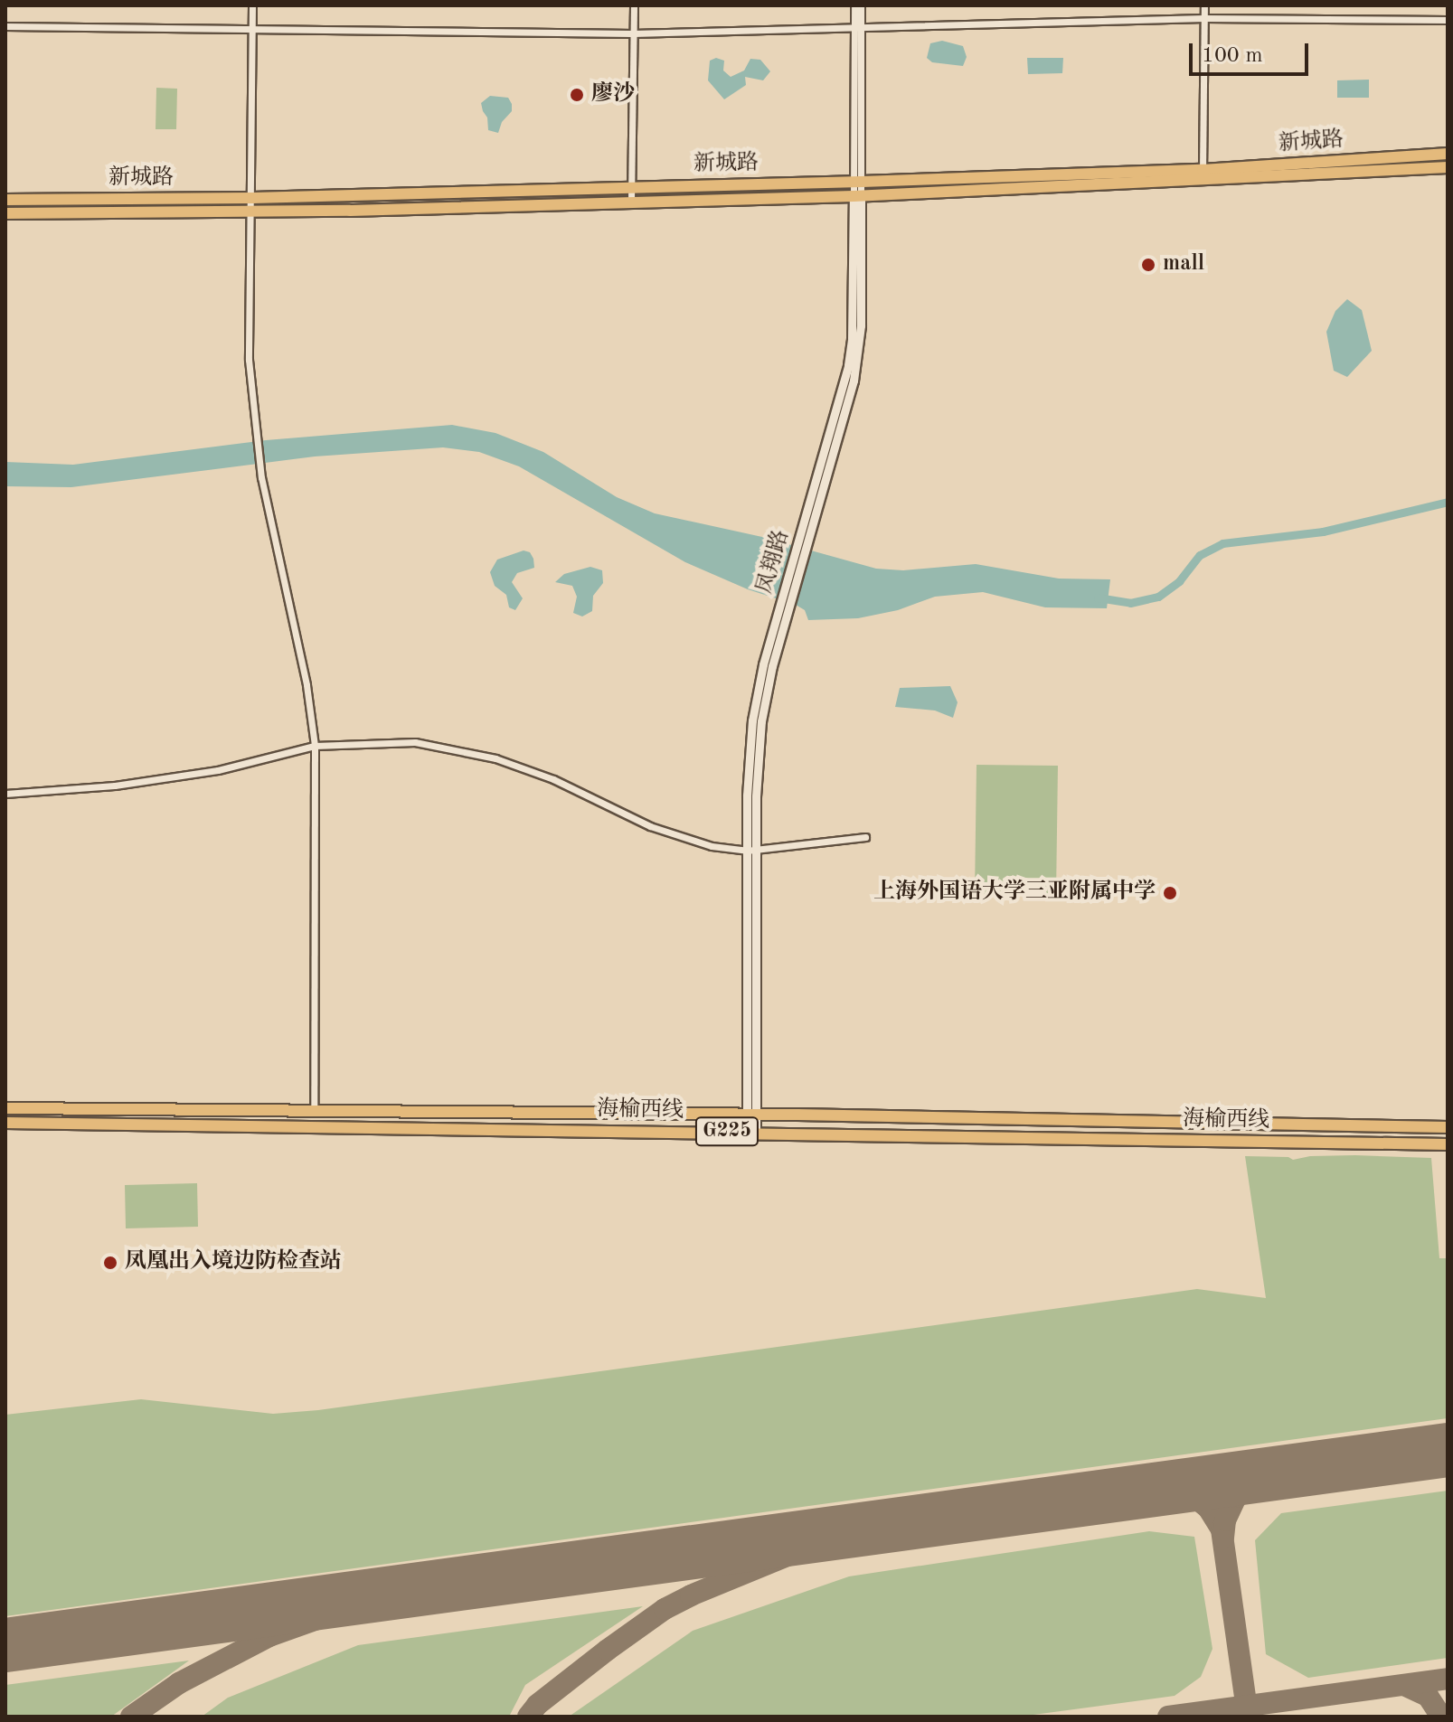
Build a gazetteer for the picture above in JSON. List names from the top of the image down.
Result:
{
  "streets": {
    "main road": ["新城路", "海榆西线", "G225"],
    "street": ["凤翔路"]
  },
  "crossings": [
    ["新城路", "凤翔路"],
    ["凤翔路", "海榆西线"]
  ],
  "places": [
    "廖沙",
    "mall",
    "上海外国语大学三亚附属中学",
    "凤凰出入境边防检查站"
  ],
  "scale_bar": "100 m"
}
